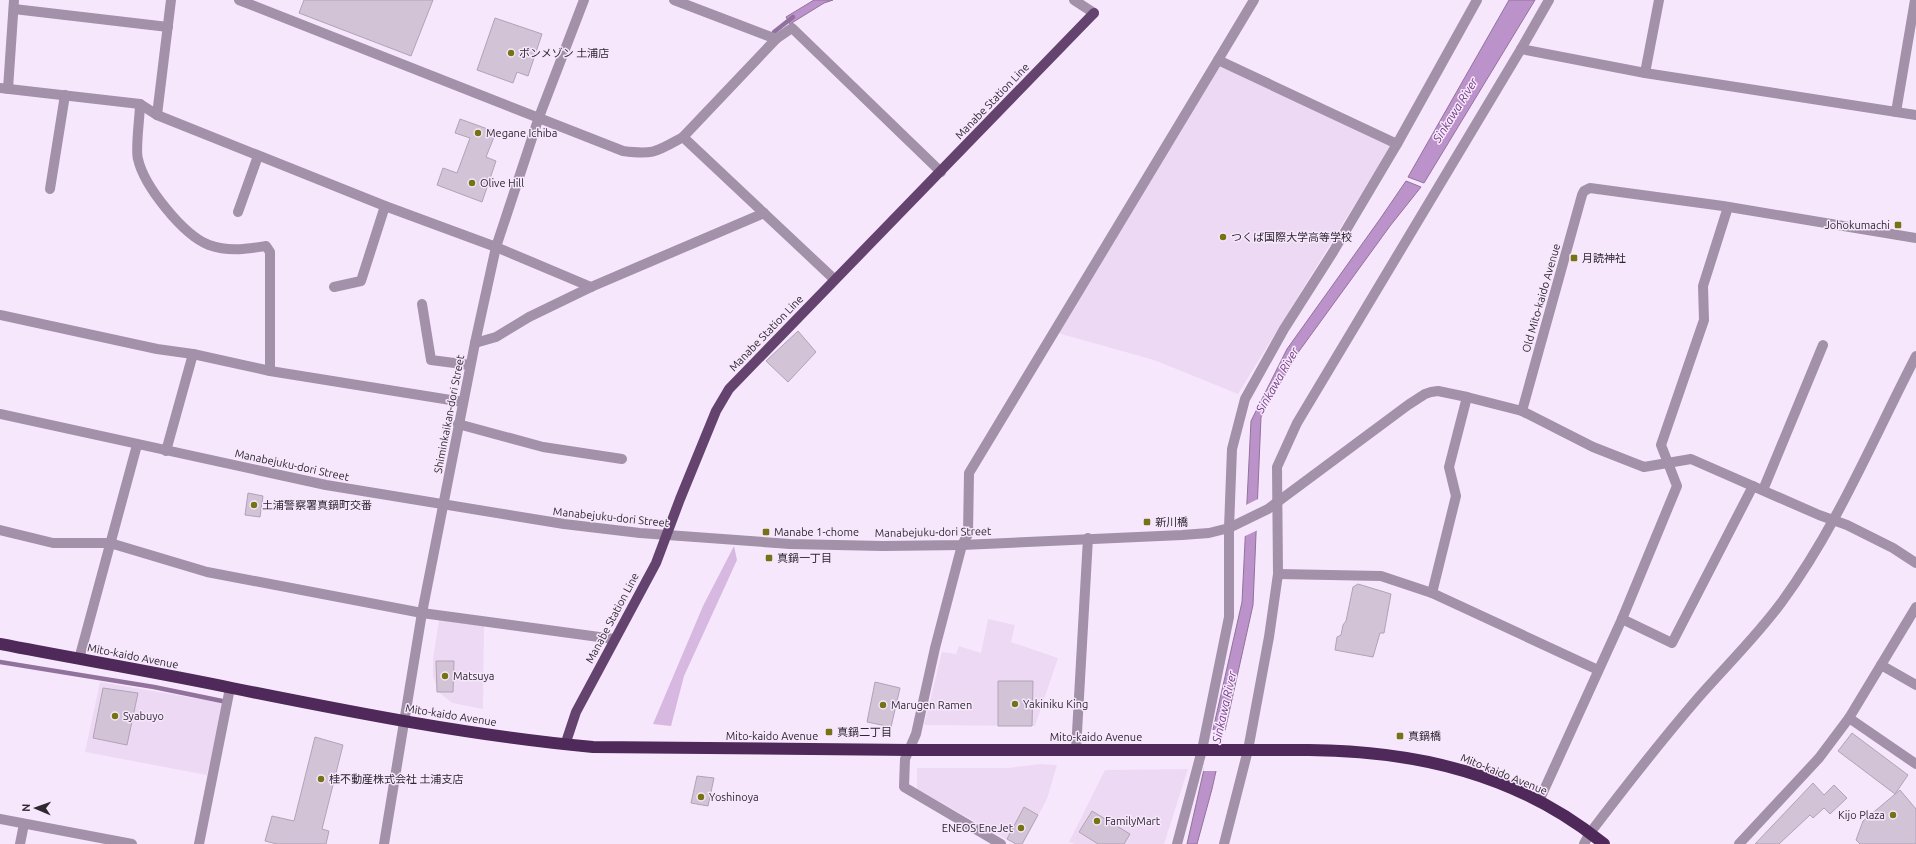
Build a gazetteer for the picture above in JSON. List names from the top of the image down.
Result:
{
  "streets": {
    "highway": ["Mito-kaido Avenue"],
    "main road": ["Manabe Station Line"],
    "street": ["Old Mito-kaido Avenue", "Shiminkaikan-dori Street", "Manabejuku-dori Street"]
  },
  "crossings": [
    ["Manabe Station Line", "Manabejuku-dori Street"],
    ["Manabe Station Line", "Mito-kaido Avenue"],
    ["Shiminkaikan-dori Street", "Manabejuku-dori Street"],
    ["Shiminkaikan-dori Street", "Mito-kaido Avenue"]
  ],
  "water": ["Sinkawa River"],
  "places": {
    "other": [
      "ボンメゾン 土浦店",
      "Megane Ichiba",
      "Olive Hill",
      "つくば国際大学高等学校",
      "土浦警察署真鍋町交番",
      "Matsuya",
      "Yakiniku King",
      "Marugen Ramen",
      "Syabuyo",
      "桂不動産株式会社 土浦支店",
      "Yoshinoya",
      "Kijo Plaza",
      "FamilyMart",
      "ENEOS EneJet"
    ],
    "transit": [
      "Johokumachi",
      "月読神社",
      "新川橋",
      "Manabe 1-chome",
      "真鍋一丁目",
      "真鍋二丁目",
      "真鍋橋"
    ]
  },
  "north": "left"
}
